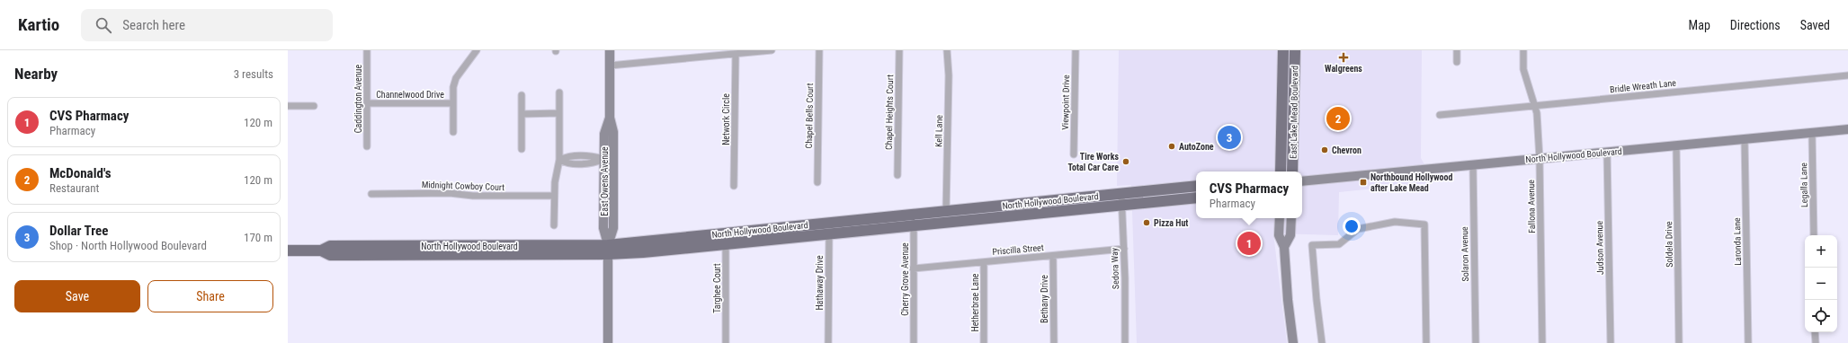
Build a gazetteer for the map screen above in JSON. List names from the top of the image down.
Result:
{
  "streets": {
    "main road": ["East Lake Mead Boulevard", "North Hollywood Boulevard", "East Owens Avenue"],
    "street": [
      "Bridle Wreath Lane",
      "Channelwood Drive",
      "Caddington Avenue",
      "Viewpoint Drive",
      "Chapel Heights Court",
      "Chapel Bells Court",
      "Network Circle",
      "Kell Lane",
      "Legalla Lane",
      "Midnight Cowboy Court",
      "Fallona Avenue",
      "Laronda Lane",
      "Soldela Drive",
      "Judson Avenue",
      "Priscilla Street",
      "Solaron Avenue",
      "Sedora Way",
      "Cherry Grove Avenue",
      "Hathaway Drive",
      "Targhee Court",
      "Bethany Drive",
      "Hetherbrae Lane"
    ]
  },
  "crossings": [
    ["Bridle Wreath Lane", "Fallona Avenue"],
    ["Channelwood Drive", "Caddington Avenue"],
    ["Kell Lane", "North Hollywood Boulevard"],
    ["North Hollywood Boulevard", "East Owens Avenue"],
    ["North Hollywood Boulevard", "Legalla Lane"],
    ["North Hollywood Boulevard", "Fallona Avenue"],
    ["North Hollywood Boulevard", "Laronda Lane"],
    ["North Hollywood Boulevard", "Soldela Drive"],
    ["North Hollywood Boulevard", "Judson Avenue"],
    ["North Hollywood Boulevard", "Solaron Avenue"],
    ["North Hollywood Boulevard", "Sedora Way"],
    ["North Hollywood Boulevard", "Cherry Grove Avenue"],
    ["North Hollywood Boulevard", "Hathaway Drive"],
    ["North Hollywood Boulevard", "Targhee Court"],
    ["Priscilla Street", "Sedora Way"],
    ["Priscilla Street", "Cherry Grove Avenue"],
    ["Priscilla Street", "Bethany Drive"],
    ["Priscilla Street", "Hetherbrae Lane"]
  ],
  "places": {
    "health": ["Walgreens"],
    "other": [
      "AutoZone",
      "Chevron",
      "Tire Works Total Car Care",
      "Pizza Hut"
    ],
    "transit": ["Northbound Hollywood after Lake Mead"]
  },
  "page": {
    "header": "Kartio",
    "search": "Search here",
    "nav": ["Map", "Directions", "Saved"],
    "heading": ["Nearby", "3 results"],
    "list": [
      {
        "mark": "1",
        "name": "CVS Pharmacy",
        "note": "Pharmacy",
        "value": "120 m"
      },
      {
        "mark": "2",
        "name": "McDonald's",
        "note": "Restaurant",
        "value": "120 m"
      },
      {
        "mark": "3",
        "name": "Dollar Tree",
        "note": "Shop · North Hollywood Boulevard",
        "value": "170 m"
      }
    ],
    "pins": ["2", "3", "1"],
    "popup": ["CVS Pharmacy", "Pharmacy"],
    "map_buttons": ["+", "−"],
    "buttons": ["Save", "Share"]
  }
}
